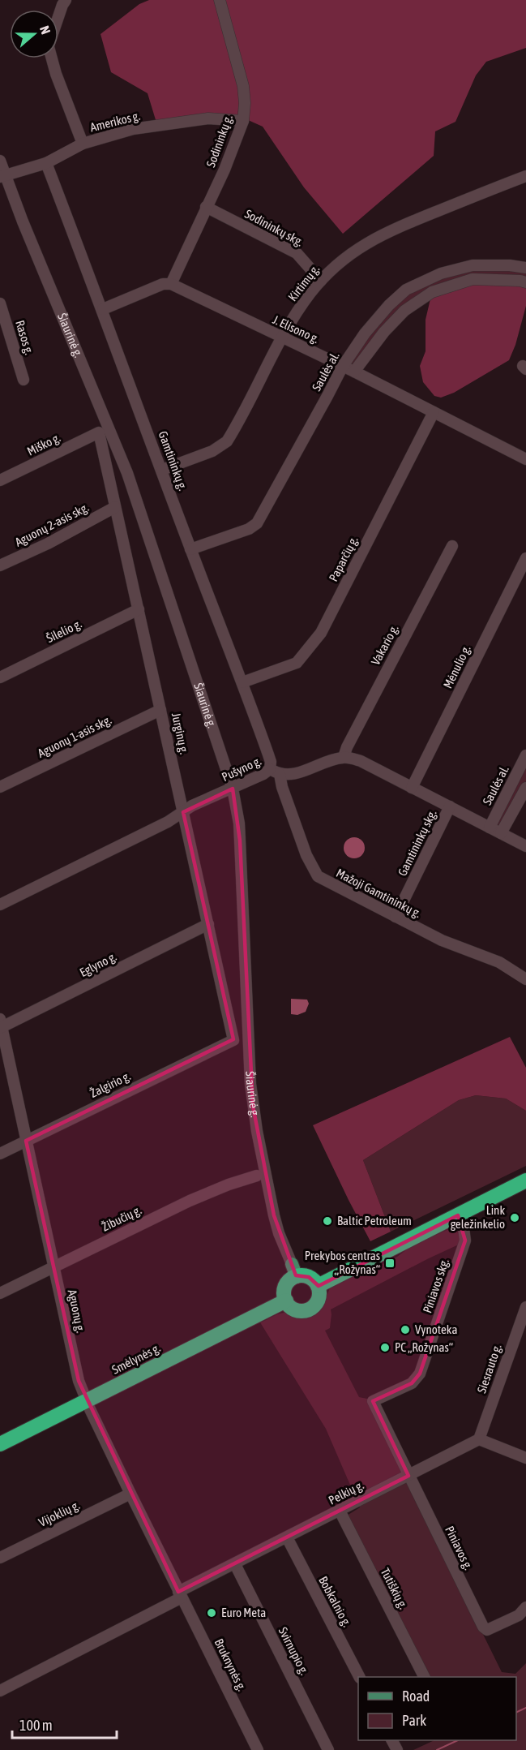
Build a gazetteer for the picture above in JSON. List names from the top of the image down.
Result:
{
  "streets": {
    "highway": ["Smėlynės g."],
    "street": [
      "Amerikos g.",
      "Sodininkų g.",
      "Sodininkų skg.",
      "Kirtimų g.",
      "J. Elisono g.",
      "Šiaurinė g.",
      "Rasos g.",
      "Saulės al.",
      "Miško g.",
      "Gamtininkų g.",
      "Aguonų 2-asis skg.",
      "Paparčių g.",
      "Šilelio g.",
      "Vakario g.",
      "Mėnulio g.",
      "Jurginų g.",
      "Aguonų 1-asis skg.",
      "Pušyno g.",
      "Gamtininkų skg.",
      "Mažoji Gamtininkų g.",
      "Eglyno g.",
      "Žalgirio g.",
      "Žibučių g.",
      "Piniavos skg.",
      "Aguonų g.",
      "Siesrauto g.",
      "Pelkių g.",
      "Vijoklių g.",
      "Piniavos g.",
      "Tutiškių g.",
      "Bobkalnio g.",
      "Svirnupio g.",
      "Bruknynės g."
    ]
  },
  "crossings": [
    ["Amerikos g.", "Sodininkų g."],
    ["Amerikos g.", "Šiaurinė g."],
    ["Amerikos g.", "Gamtininkų g."],
    ["Sodininkų g.", "Sodininkų skg."],
    ["Sodininkų g.", "J. Elisono g."],
    ["Sodininkų skg.", "Kirtimų g."],
    ["Kirtimų g.", "J. Elisono g."],
    ["Kirtimų g.", "Gamtininkų g."],
    ["J. Elisono g.", "Saulės al."],
    ["J. Elisono g.", "Paparčių g."],
    ["Šiaurinė g.", "Pušyno g."],
    ["Šiaurinė g.", "Smėlynės g."],
    ["Saulės al.", "Gamtininkų g."],
    ["Miško g.", "Jurginų g."],
    ["Gamtininkų g.", "Paparčių g."],
    ["Gamtininkų g.", "Pušyno g."],
    ["Gamtininkų g.", "Mažoji Gamtininkų g."],
    ["Aguonų 2-asis skg.", "Jurginų g."],
    ["Šilelio g.", "Jurginų g."],
    ["Vakario g.", "Pušyno g."],
    ["Jurginų g.", "Aguonų 1-asis skg."],
    ["Jurginų g.", "Pušyno g."],
    ["Jurginų g.", "Eglyno g."],
    ["Jurginų g.", "Žalgirio g."],
    ["Pušyno g.", "Mažoji Gamtininkų g."],
    ["Gamtininkų skg.", "Mažoji Gamtininkų g."],
    ["Eglyno g.", "Aguonų g."],
    ["Žalgirio g.", "Aguonų g."],
    ["Žibučių g.", "Aguonų g."],
    ["Piniavos skg.", "Pelkių g."],
    ["Piniavos skg.", "Piniavos g."],
    ["Aguonų g.", "Smėlynės g."],
    ["Aguonų g.", "Pelkių g."],
    ["Aguonų g.", "Vijoklių g."],
    ["Aguonų g.", "Bruknynės g."],
    ["Siesrauto g.", "Pelkių g."],
    ["Pelkių g.", "Piniavos g."],
    ["Pelkių g.", "Tutiškių g."],
    ["Pelkių g.", "Bobkalnio g."],
    ["Pelkių g.", "Svirnupio g."],
    ["Pelkių g.", "Bruknynės g."]
  ],
  "places": {
    "other": [
      "Link geležinkelio",
      "Baltic Petroleum",
      "Vynoteka",
      "PC „Rožynas“",
      "Euro Meta"
    ],
    "transit": ["Prekybos centras „Rožynas“"]
  },
  "legend": ["Road", "Park"],
  "scale_bar": "100 m",
  "north": "right"
}
